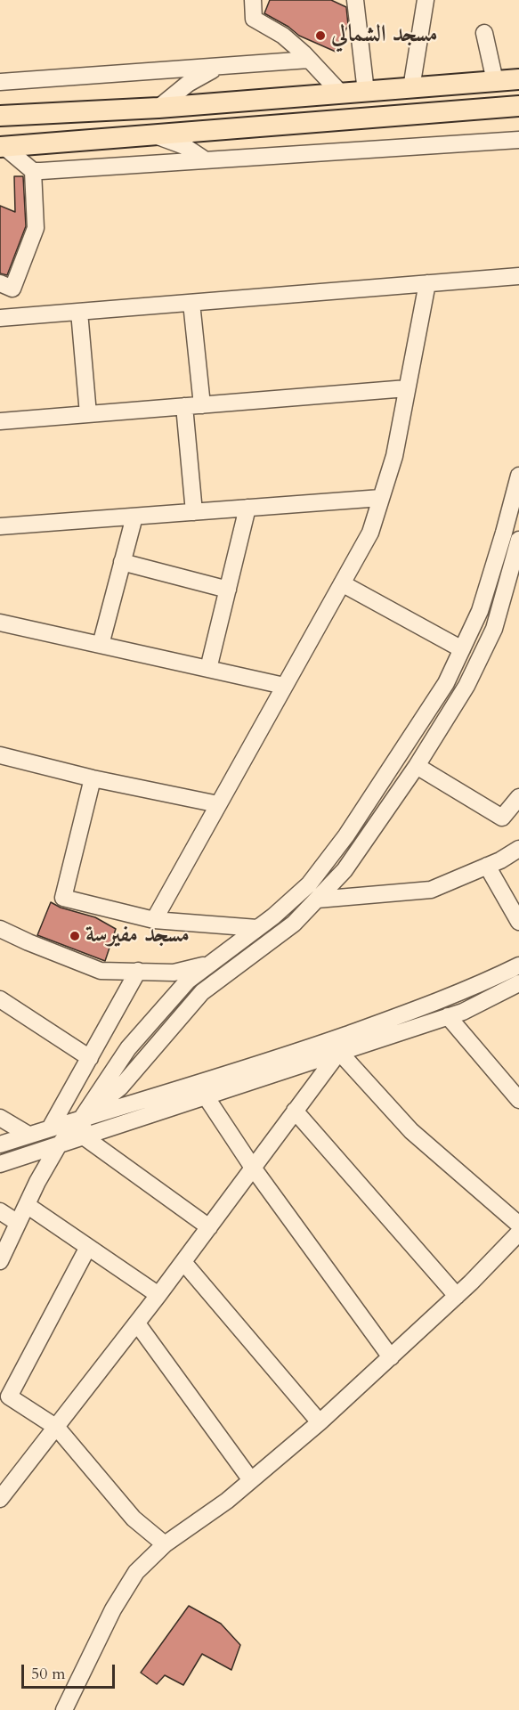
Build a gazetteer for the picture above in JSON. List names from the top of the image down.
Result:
{
  "places": ["مسجد الشمالي", "مسجد مفيرسة"],
  "scale_bar": "50 m"
}
